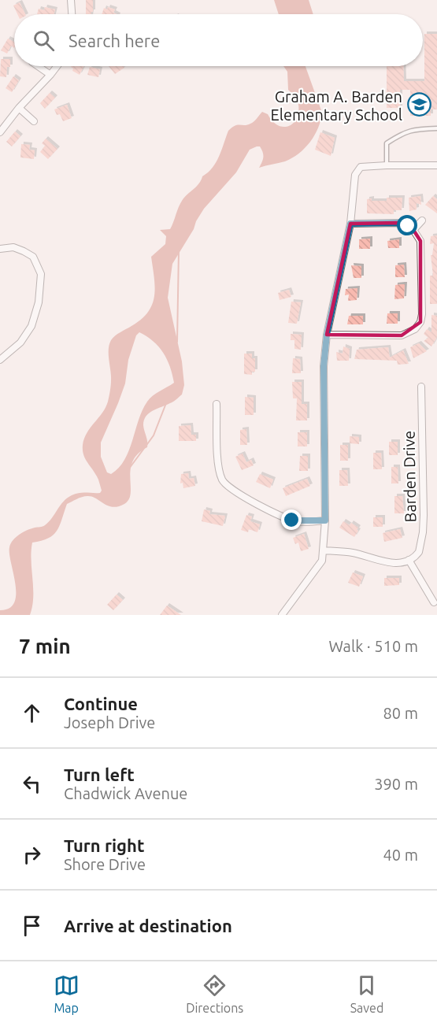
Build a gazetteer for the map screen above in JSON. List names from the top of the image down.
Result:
{
  "streets": {
    "street": ["Barden Drive"]
  },
  "places": {
    "school or university": ["Graham A. Barden Elementary School"]
  },
  "page": {
    "search": "Search here",
    "heading": ["7 min", "Walk · 510 m"],
    "list": [
      ["Continue", "Joseph Drive", "80 m"],
      ["Turn left", "Chadwick Avenue", "390 m"],
      ["Turn right", "Shore Drive", "40 m"],
      "Arrive at destination"
    ],
    "nav": ["Map", "Directions", "Saved"]
  }
}
